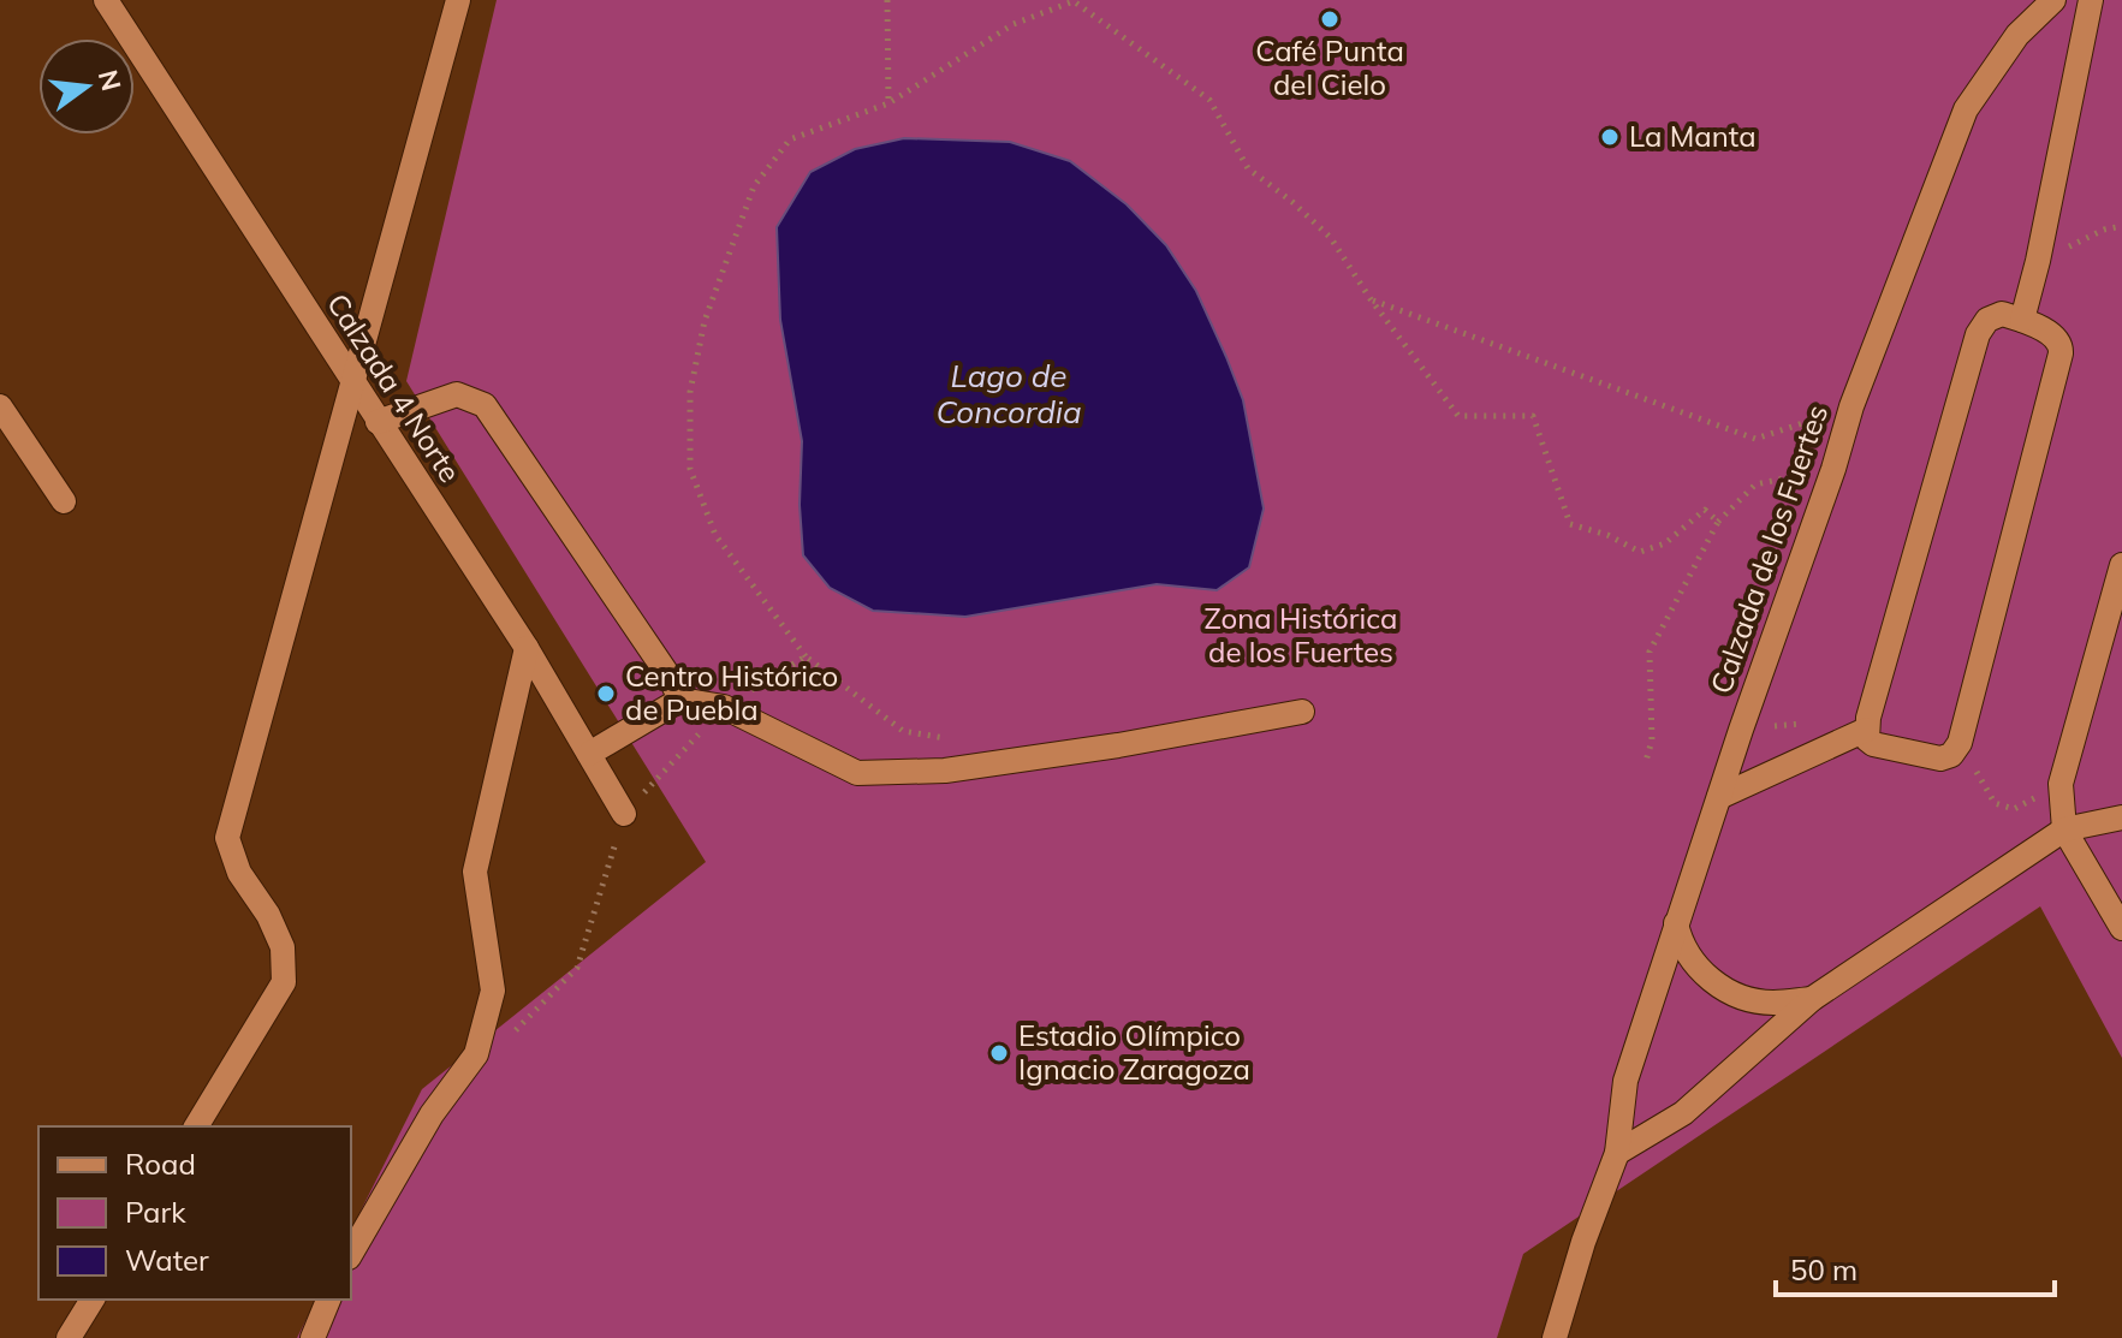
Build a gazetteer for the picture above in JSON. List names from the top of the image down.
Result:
{
  "streets": {
    "street": ["Calzada 4 Norte", "Calzada de los Fuertes"]
  },
  "water": ["Lago de Concordia"],
  "parks": ["Zona Histórica de los Fuertes"],
  "places": [
    "Café Punta del Cielo",
    "La Manta",
    "Centro Histórico de Puebla",
    "Estadio Olímpico Ignacio Zaragoza"
  ],
  "legend": ["Road", "Park", "Water"],
  "scale_bar": "50 m",
  "north": "right"
}
